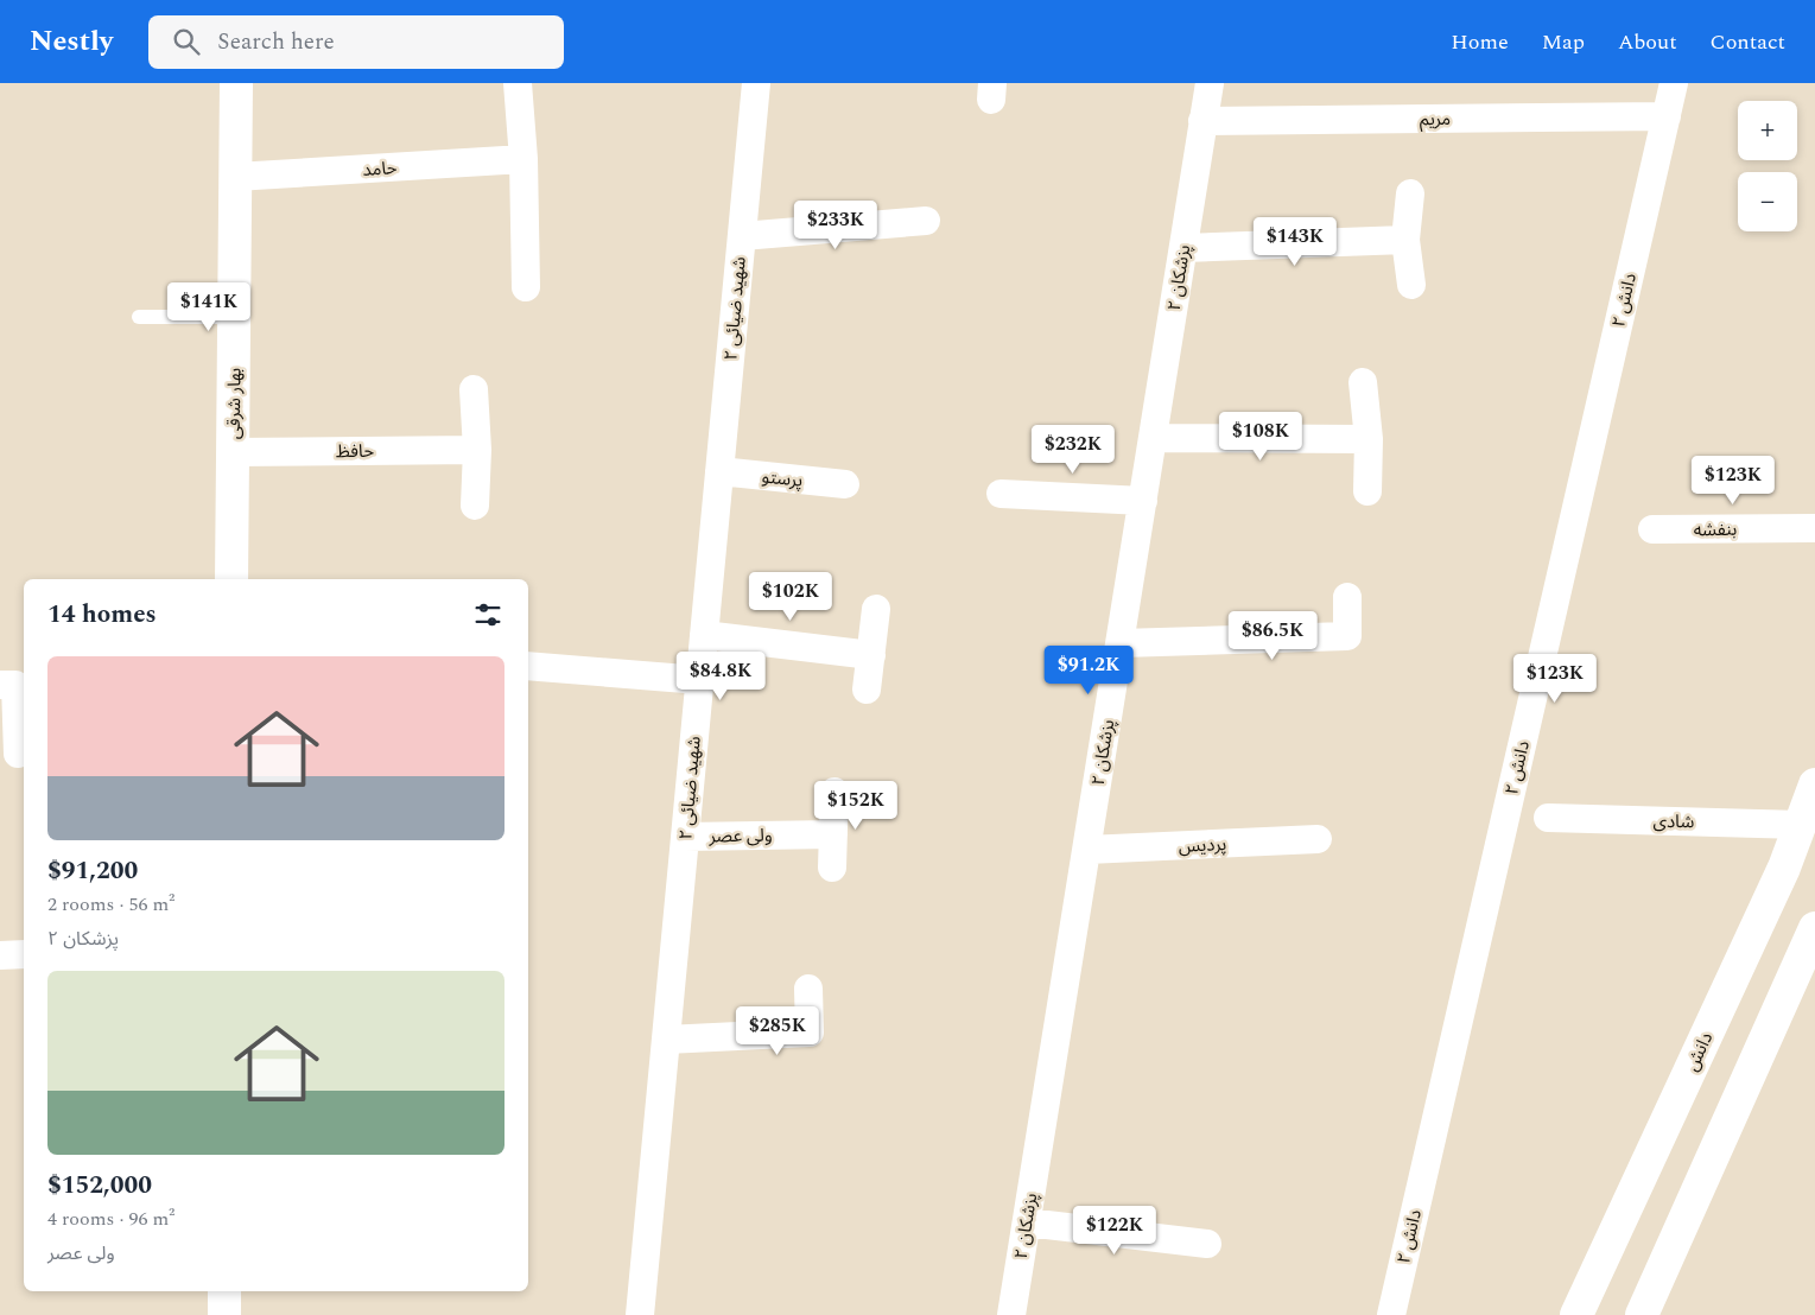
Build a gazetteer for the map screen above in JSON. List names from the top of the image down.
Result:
{
  "streets": {
    "main road": ["بهار شرقی", "دانش"],
    "street": [
      "مریم",
      "حامد",
      "پزشکان ۲",
      "دانش ۲",
      "شهید ضیائی ۲",
      "حافظ",
      "پرستو",
      "بنفشه",
      "شادی",
      "ولی عصر",
      "پردیس"
    ]
  },
  "crossings": [
    ["مریم", "پزشکان ۲"],
    ["مریم", "دانش ۲"],
    ["حامد", "بهار شرقی"],
    ["پزشکان ۲", "پردیس"],
    ["شهید ضیائی ۲", "پرستو"],
    ["شهید ضیائی ۲", "ولی عصر"],
    ["بهار شرقی", "حافظ"],
    ["شادی", "دانش"]
  ],
  "page": {
    "header": "Nestly",
    "search": "Search here",
    "nav": [
      "Home",
      "Map",
      "About",
      "Contact"
    ],
    "map_buttons": ["+", "−"],
    "price": [
      "$233K",
      "$143K",
      "$141K",
      "$108K",
      "$232K",
      "$123K",
      "$102K",
      "$86.5K",
      "$91.2K",
      "$84.8K",
      "$123K",
      "$152K",
      "$285K",
      "$122K"
    ],
    "heading": "14 homes",
    "list": [
      {
        "name": "$91,200",
        "note": "2 rooms · 56 m² · پزشکان ۲"
      },
      {
        "name": "$152,000",
        "note": "4 rooms · 96 m² · ولی عصر"
      }
    ]
  }
}
